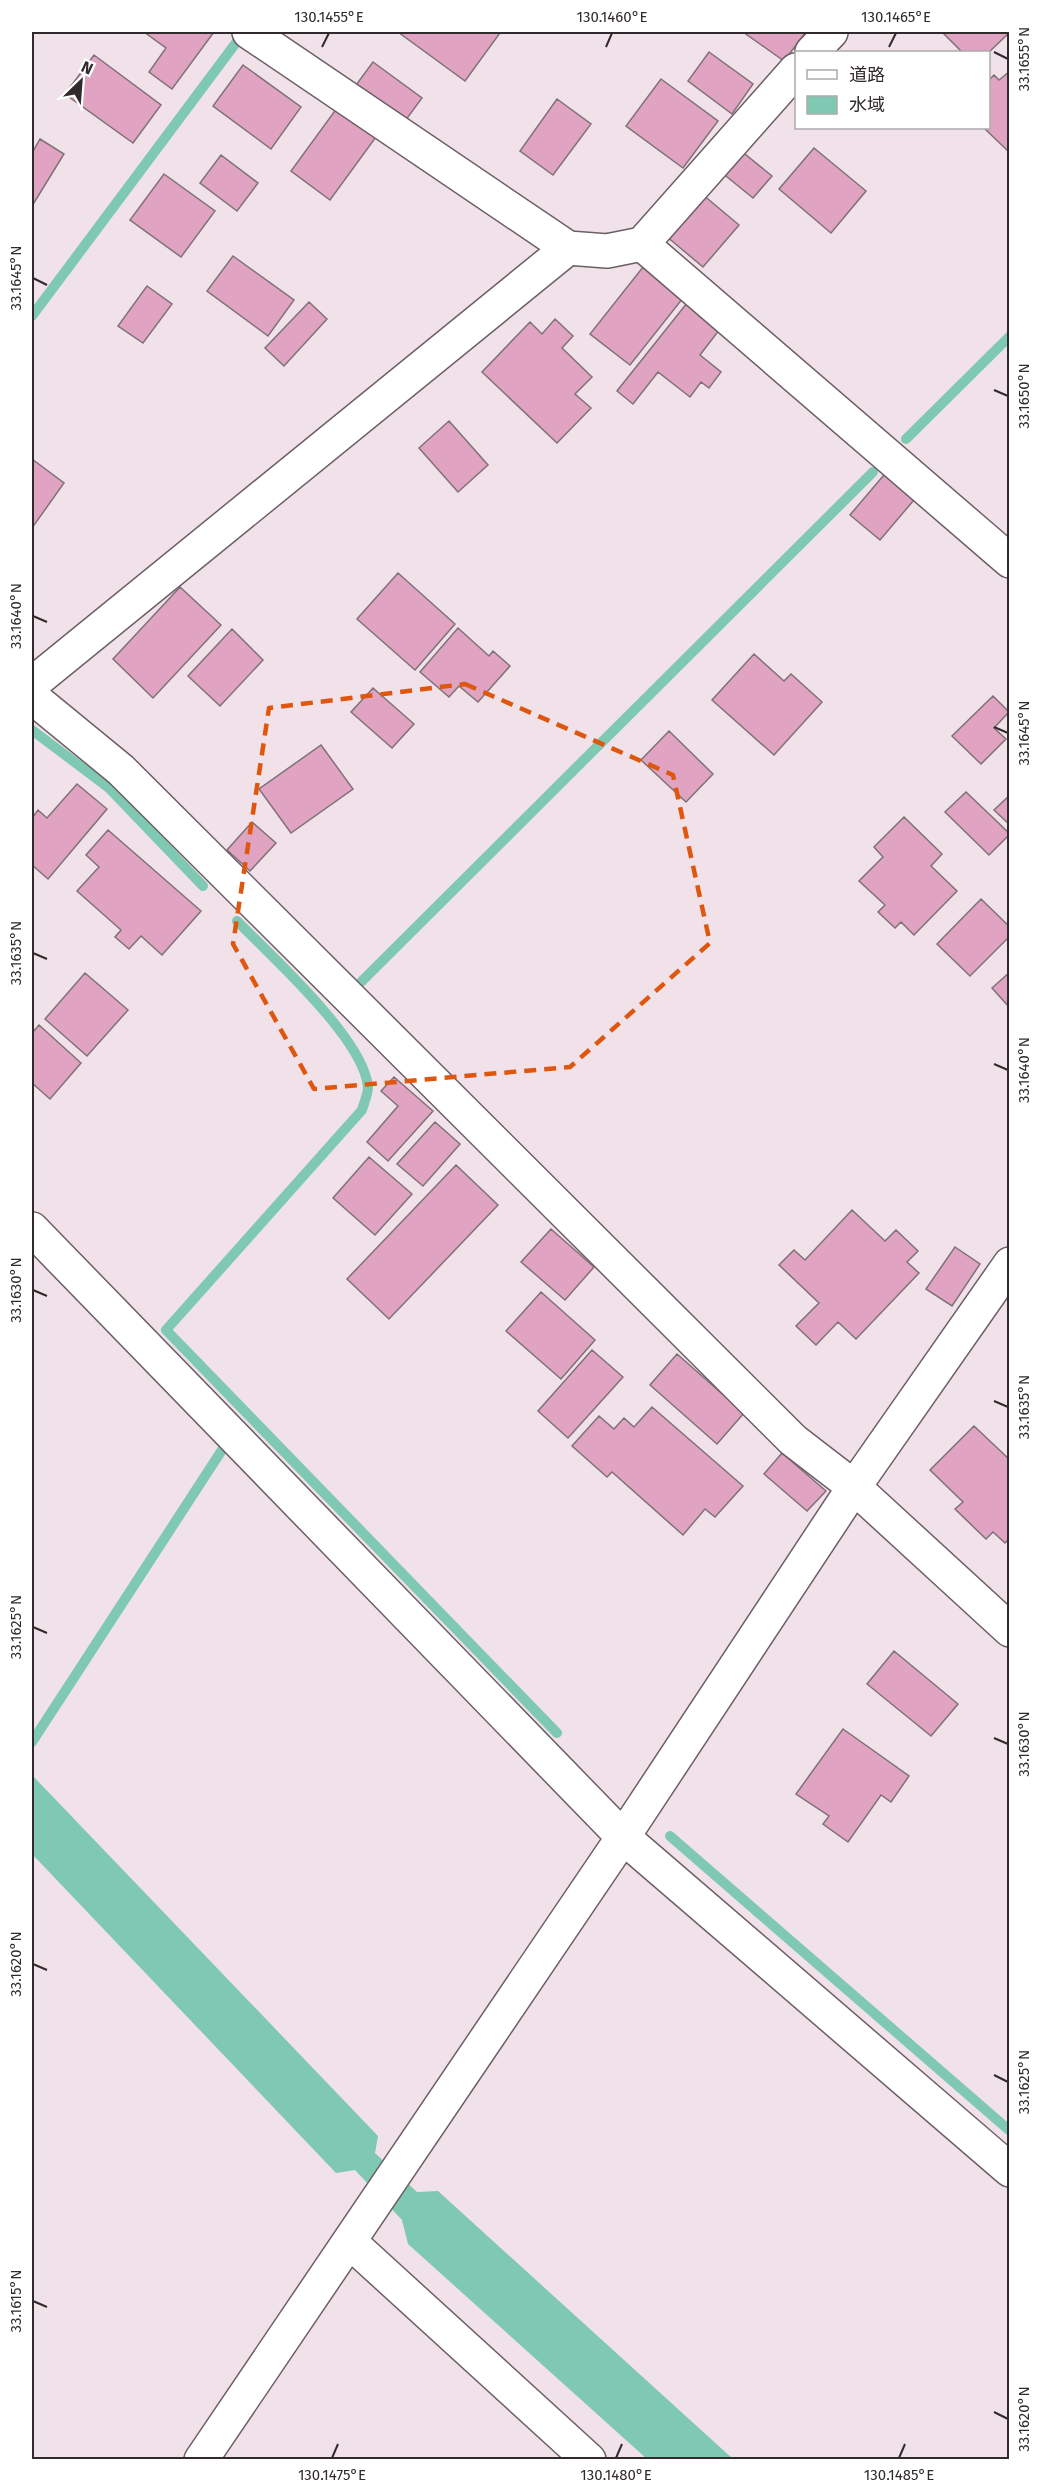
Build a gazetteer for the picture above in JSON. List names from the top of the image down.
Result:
{
  "legend": ["道路", "水域"],
  "north": "top right",
  "coordinates": [
    "130.1455°E",
    "130.1460°E",
    "130.1465°E",
    "33.1655°N",
    "33.1645°N",
    "33.1650°N",
    "33.1640°N",
    "33.1635°N",
    "33.1630°N",
    "33.1625°N",
    "33.1620°N",
    "33.1615°N",
    "130.1475°E",
    "130.1480°E",
    "130.1485°E"
  ]
}
